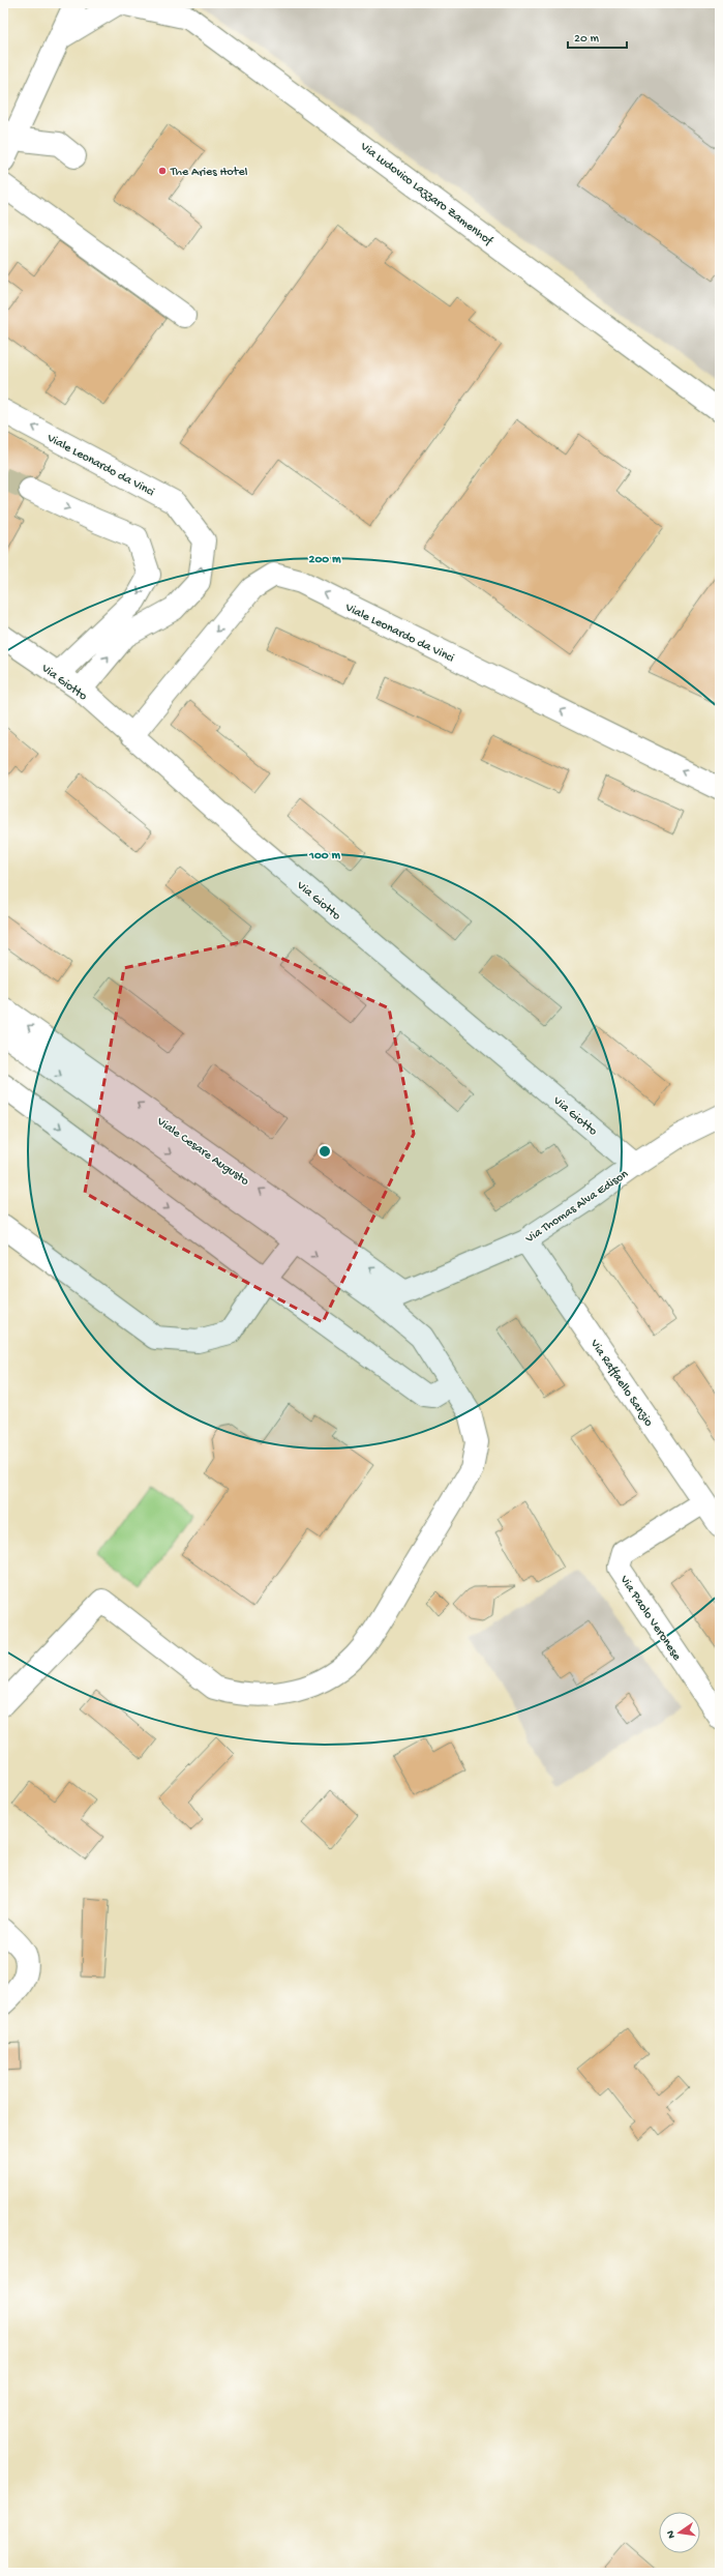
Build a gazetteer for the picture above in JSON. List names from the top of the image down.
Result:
{
  "streets": {
    "street": [
      "Via Ludovico Lazzaro Zamenhof",
      "Viale Leonardo da Vinci",
      "Via Giotto",
      "Viale Cesare Augusto",
      "Via Thomas Alva Edison",
      "Via Raffaello Sanzio",
      "Via Paolo Veronese"
    ]
  },
  "crossings": [
    ["Viale Leonardo da Vinci", "Via Giotto"],
    ["Via Giotto", "Via Thomas Alva Edison"],
    ["Viale Cesare Augusto", "Via Thomas Alva Edison"],
    ["Via Thomas Alva Edison", "Via Raffaello Sanzio"],
    ["Via Raffaello Sanzio", "Via Paolo Veronese"]
  ],
  "places": ["The Aries Hotel"],
  "scale_bar": "20 m",
  "north": "left",
  "rings": ["200 m", "100 m"]
}
